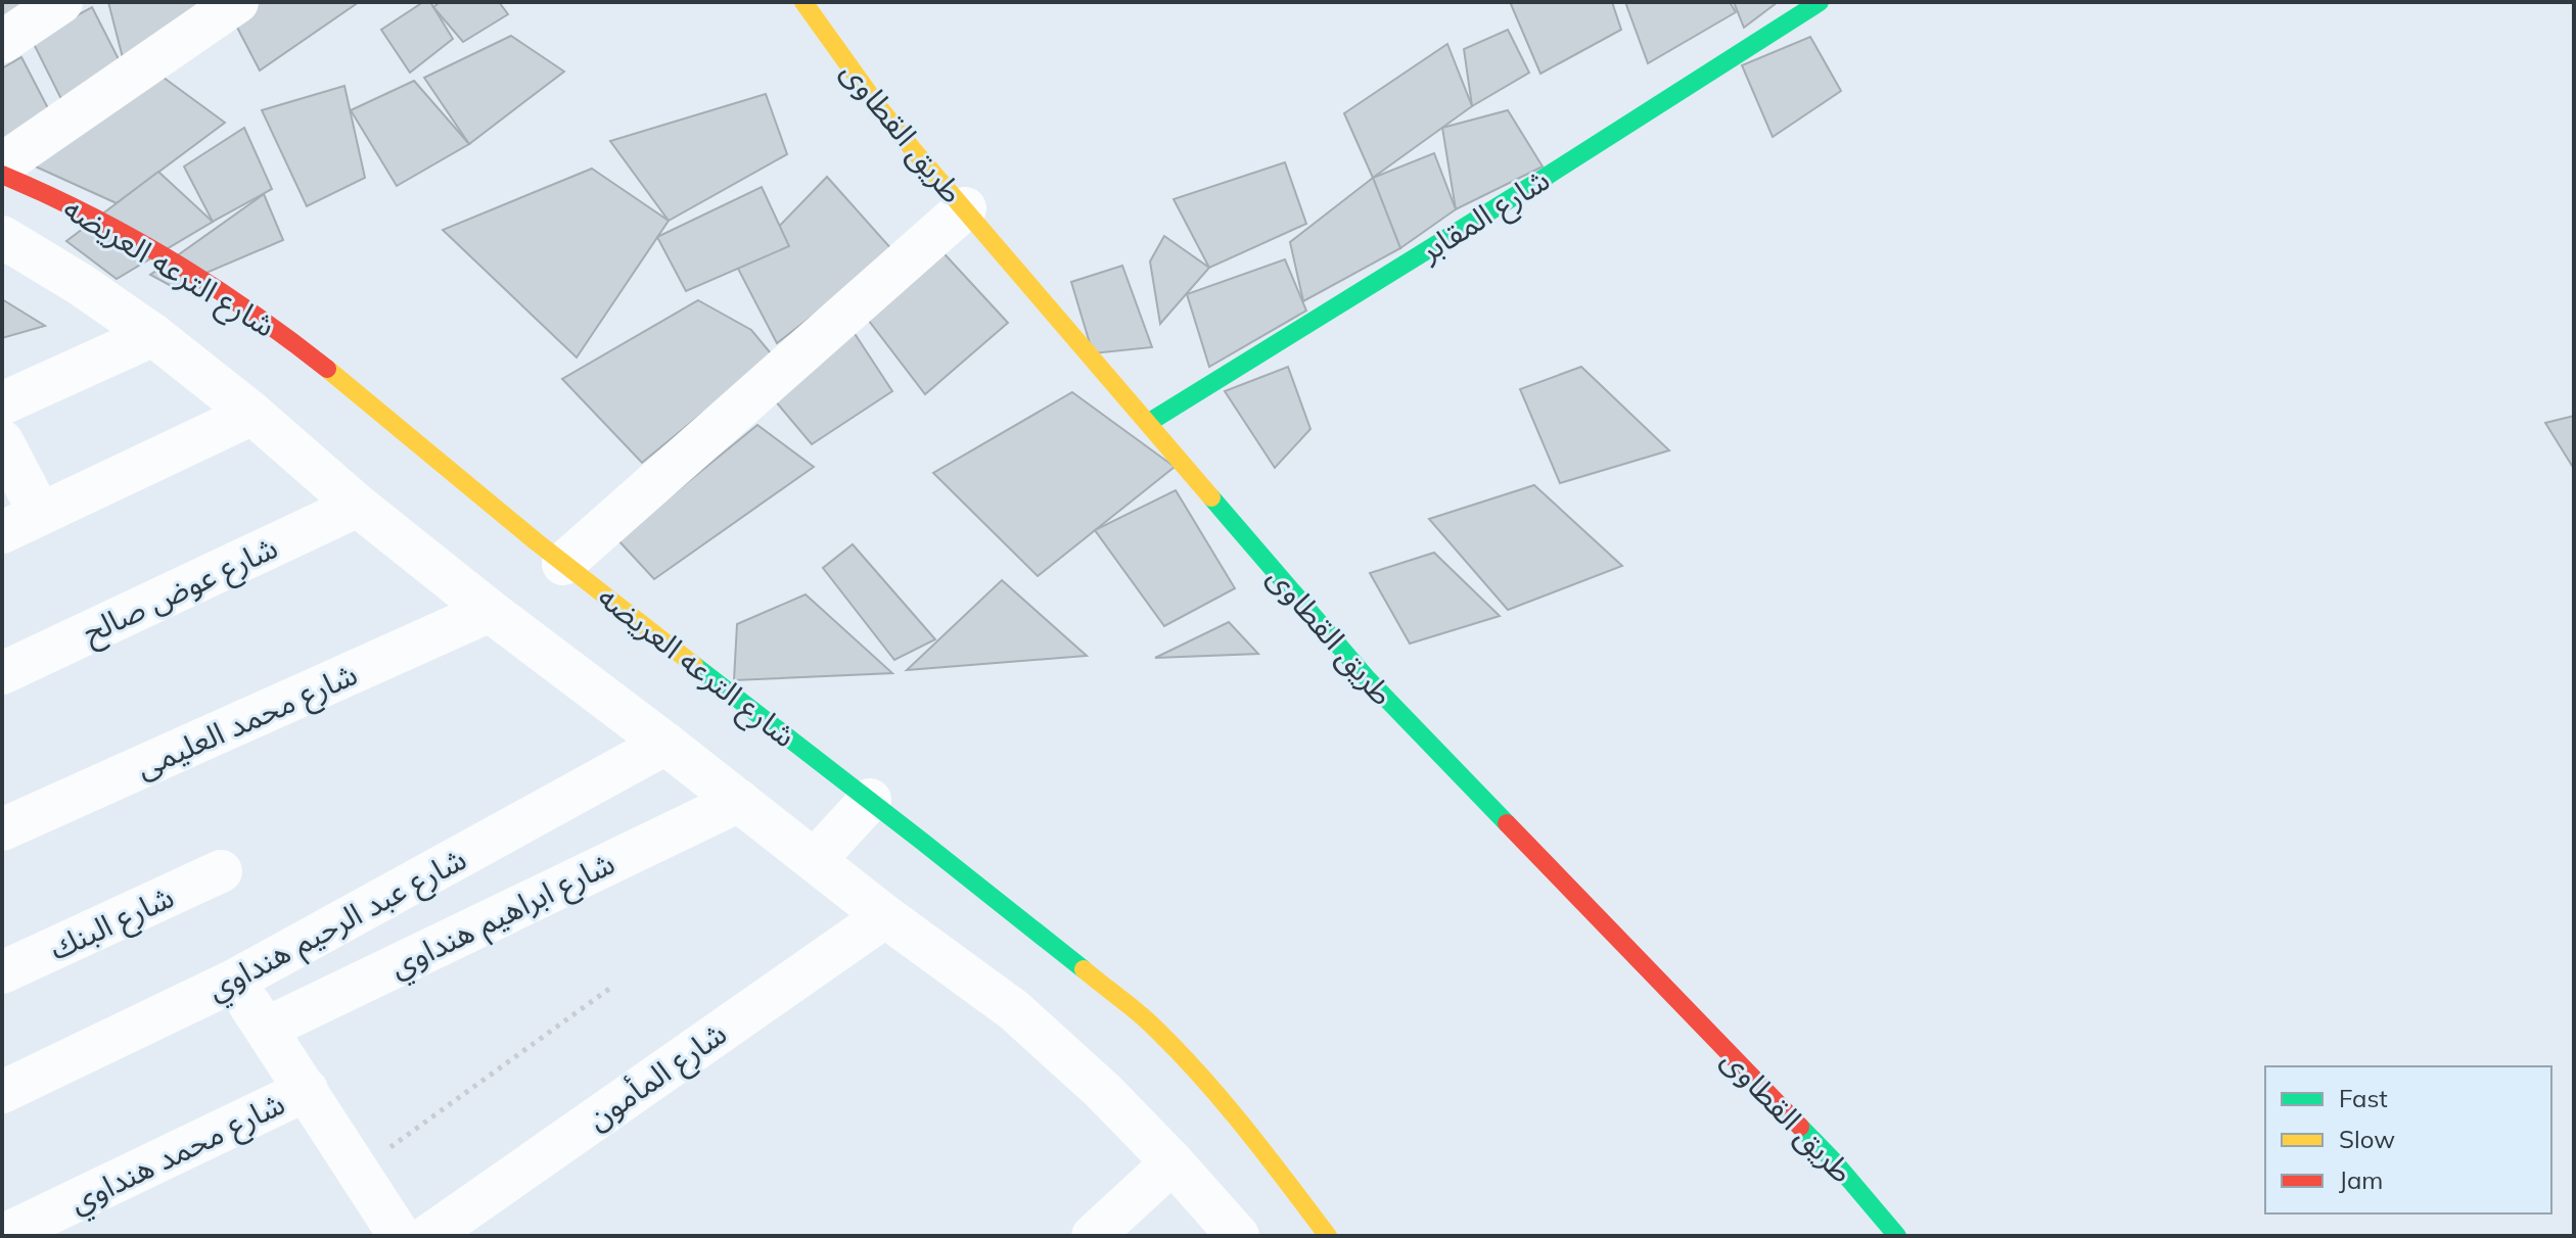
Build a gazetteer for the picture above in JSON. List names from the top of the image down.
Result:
{
  "streets": {
    "street": [
      "طريق القطاوى",
      "شارع المقابر",
      "شارع الترعه العريضه",
      "شارع عوض صالح",
      "شارع محمد العليمى",
      "شارع ابراهيم هنداوي",
      "شارع البنك",
      "شارع عبد الرحيم هنداوي",
      "شارع المأمون",
      "شارع محمد هنداوي"
    ]
  },
  "crossings": [
    ["طريق القطاوى", "شارع المقابر"],
    ["شارع الترعه العريضه", "شارع عوض صالح"],
    ["شارع الترعه العريضه", "شارع محمد العليمى"],
    ["شارع الترعه العريضه", "شارع ابراهيم هنداوي"],
    ["شارع الترعه العريضه", "شارع عبد الرحيم هنداوي"],
    ["شارع الترعه العريضه", "شارع المأمون"]
  ],
  "legend": ["Fast", "Slow", "Jam"]
}
